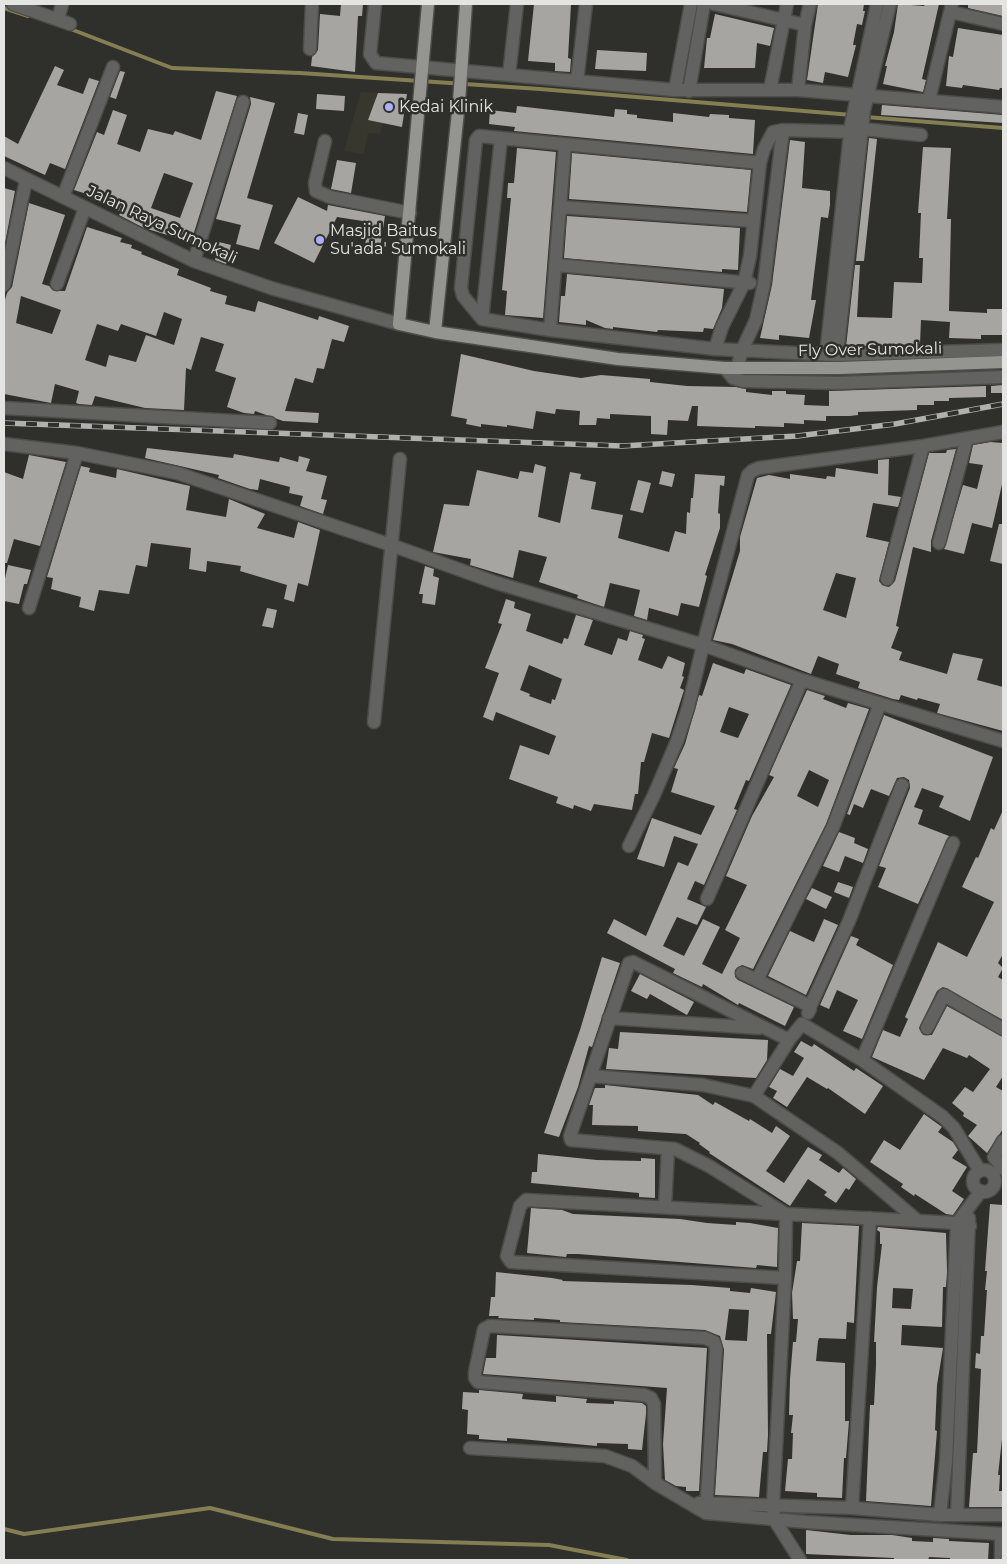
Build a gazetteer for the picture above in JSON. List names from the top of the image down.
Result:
{
  "streets": {
    "main road": ["Fly Over Sumokali"],
    "street": ["Jalan Raya Sumokali"]
  },
  "crossings": [
    ["Jalan Raya Sumokali", "Fly Over Sumokali"]
  ],
  "places": ["Kedai Klinik", "Masjid Baitus Su'ada' Sumokali"]
}
